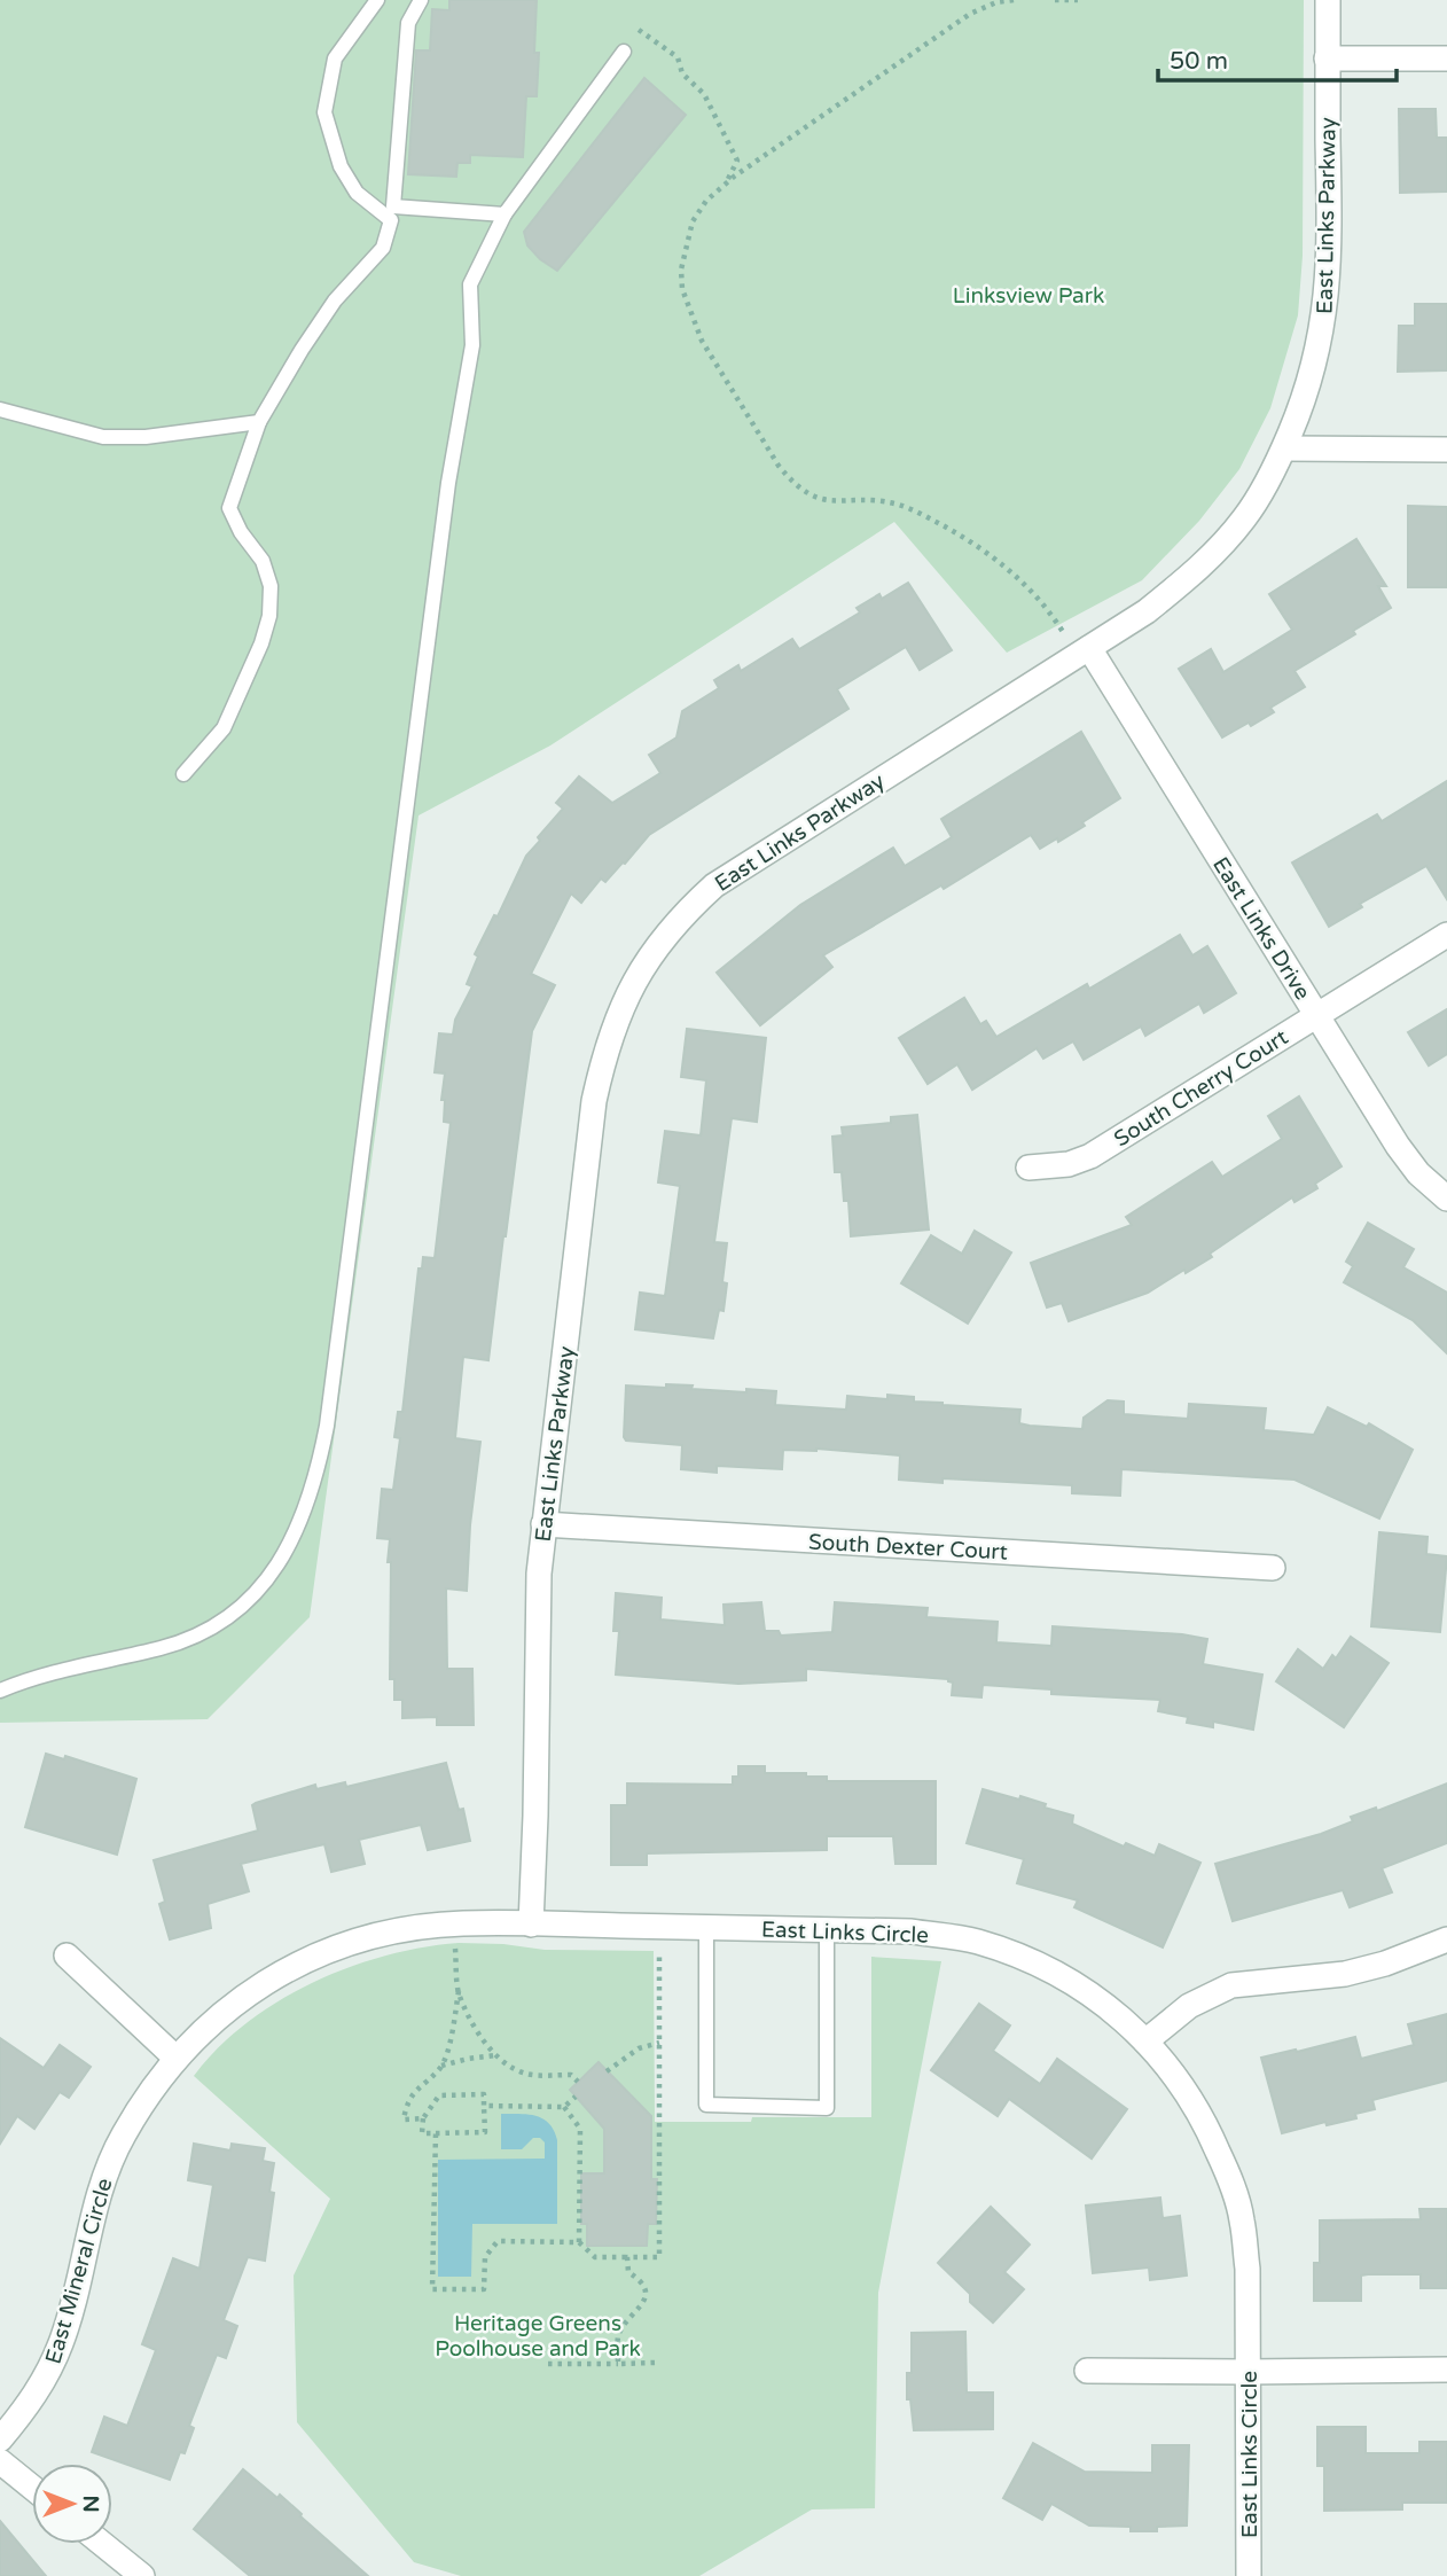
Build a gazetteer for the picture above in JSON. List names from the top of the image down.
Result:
{
  "streets": {
    "street": [
      "East Links Parkway",
      "East Links Drive",
      "South Cherry Court",
      "South Dexter Court",
      "East Links Circle",
      "East Mineral Circle"
    ]
  },
  "crossings": [
    ["East Links Parkway", "East Links Drive"],
    ["East Links Parkway", "South Dexter Court"],
    ["East Links Parkway", "East Links Circle"],
    ["East Links Parkway", "East Mineral Circle"],
    ["East Links Drive", "South Cherry Court"],
    ["East Links Circle", "East Mineral Circle"]
  ],
  "parks": ["Linksview Park", "Heritage Greens Poolhouse and Park"],
  "scale_bar": "50 m",
  "north": "right"
}
